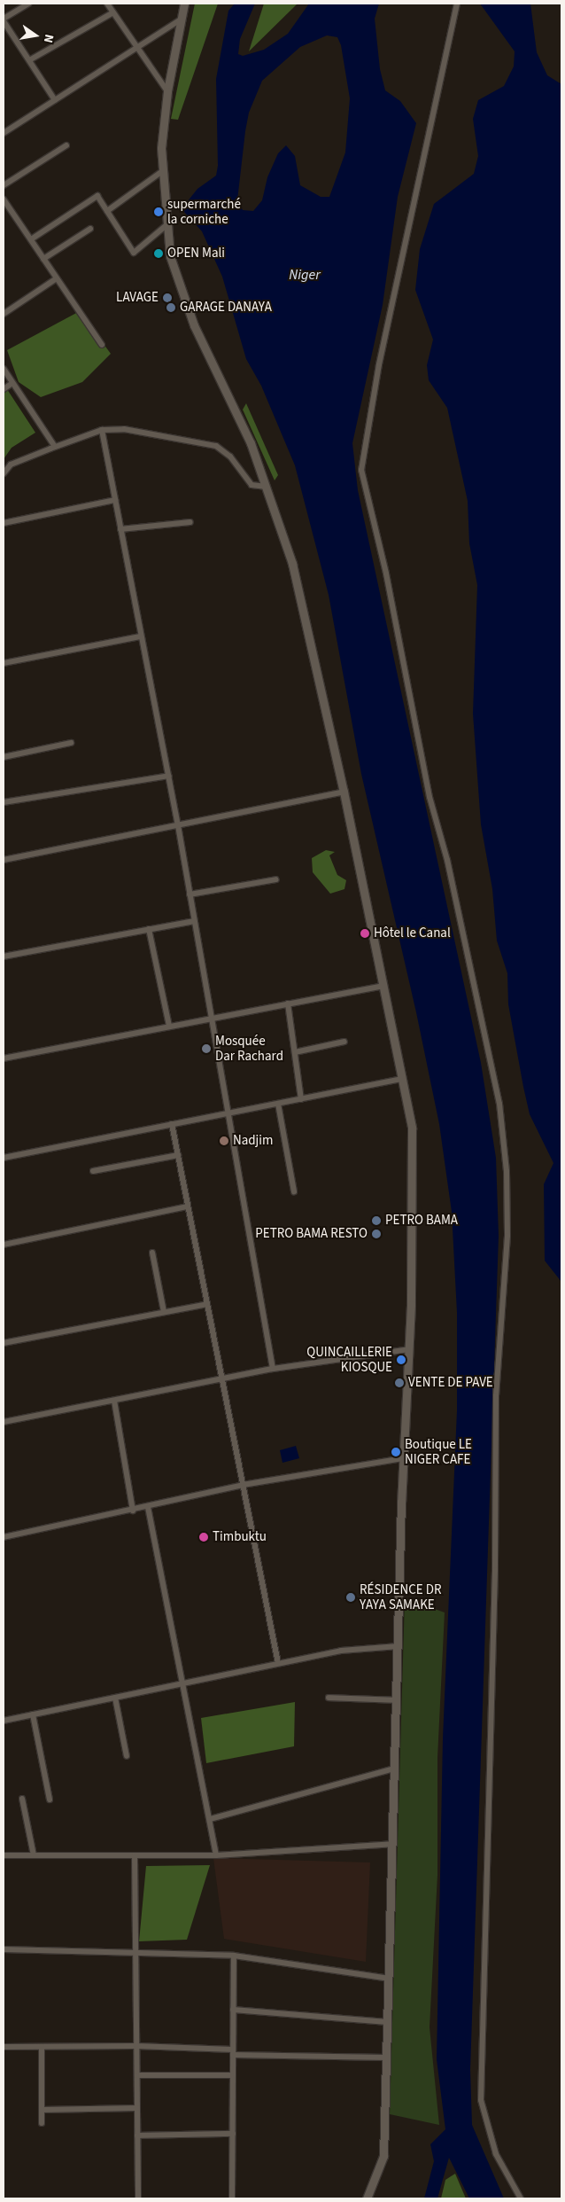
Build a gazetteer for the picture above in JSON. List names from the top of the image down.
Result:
{
  "water": ["Niger"],
  "places": [
    "supermarché la corniche",
    "OPEN Mali",
    "LAVAGE",
    "GARAGE DANAYA",
    "Hôtel le Canal",
    "Mosquée Dar Rachard",
    "Nadjim",
    "PETRO BAMA",
    "PETRO BAMA RESTO",
    "QUINCAILLERIE KIOSQUE",
    "VENTE DE PAVE",
    "Boutique LE NIGER CAFE",
    "Timbuktu",
    "RÉSIDENCE DR YAYA SAMAKE"
  ],
  "north": "right"
}
